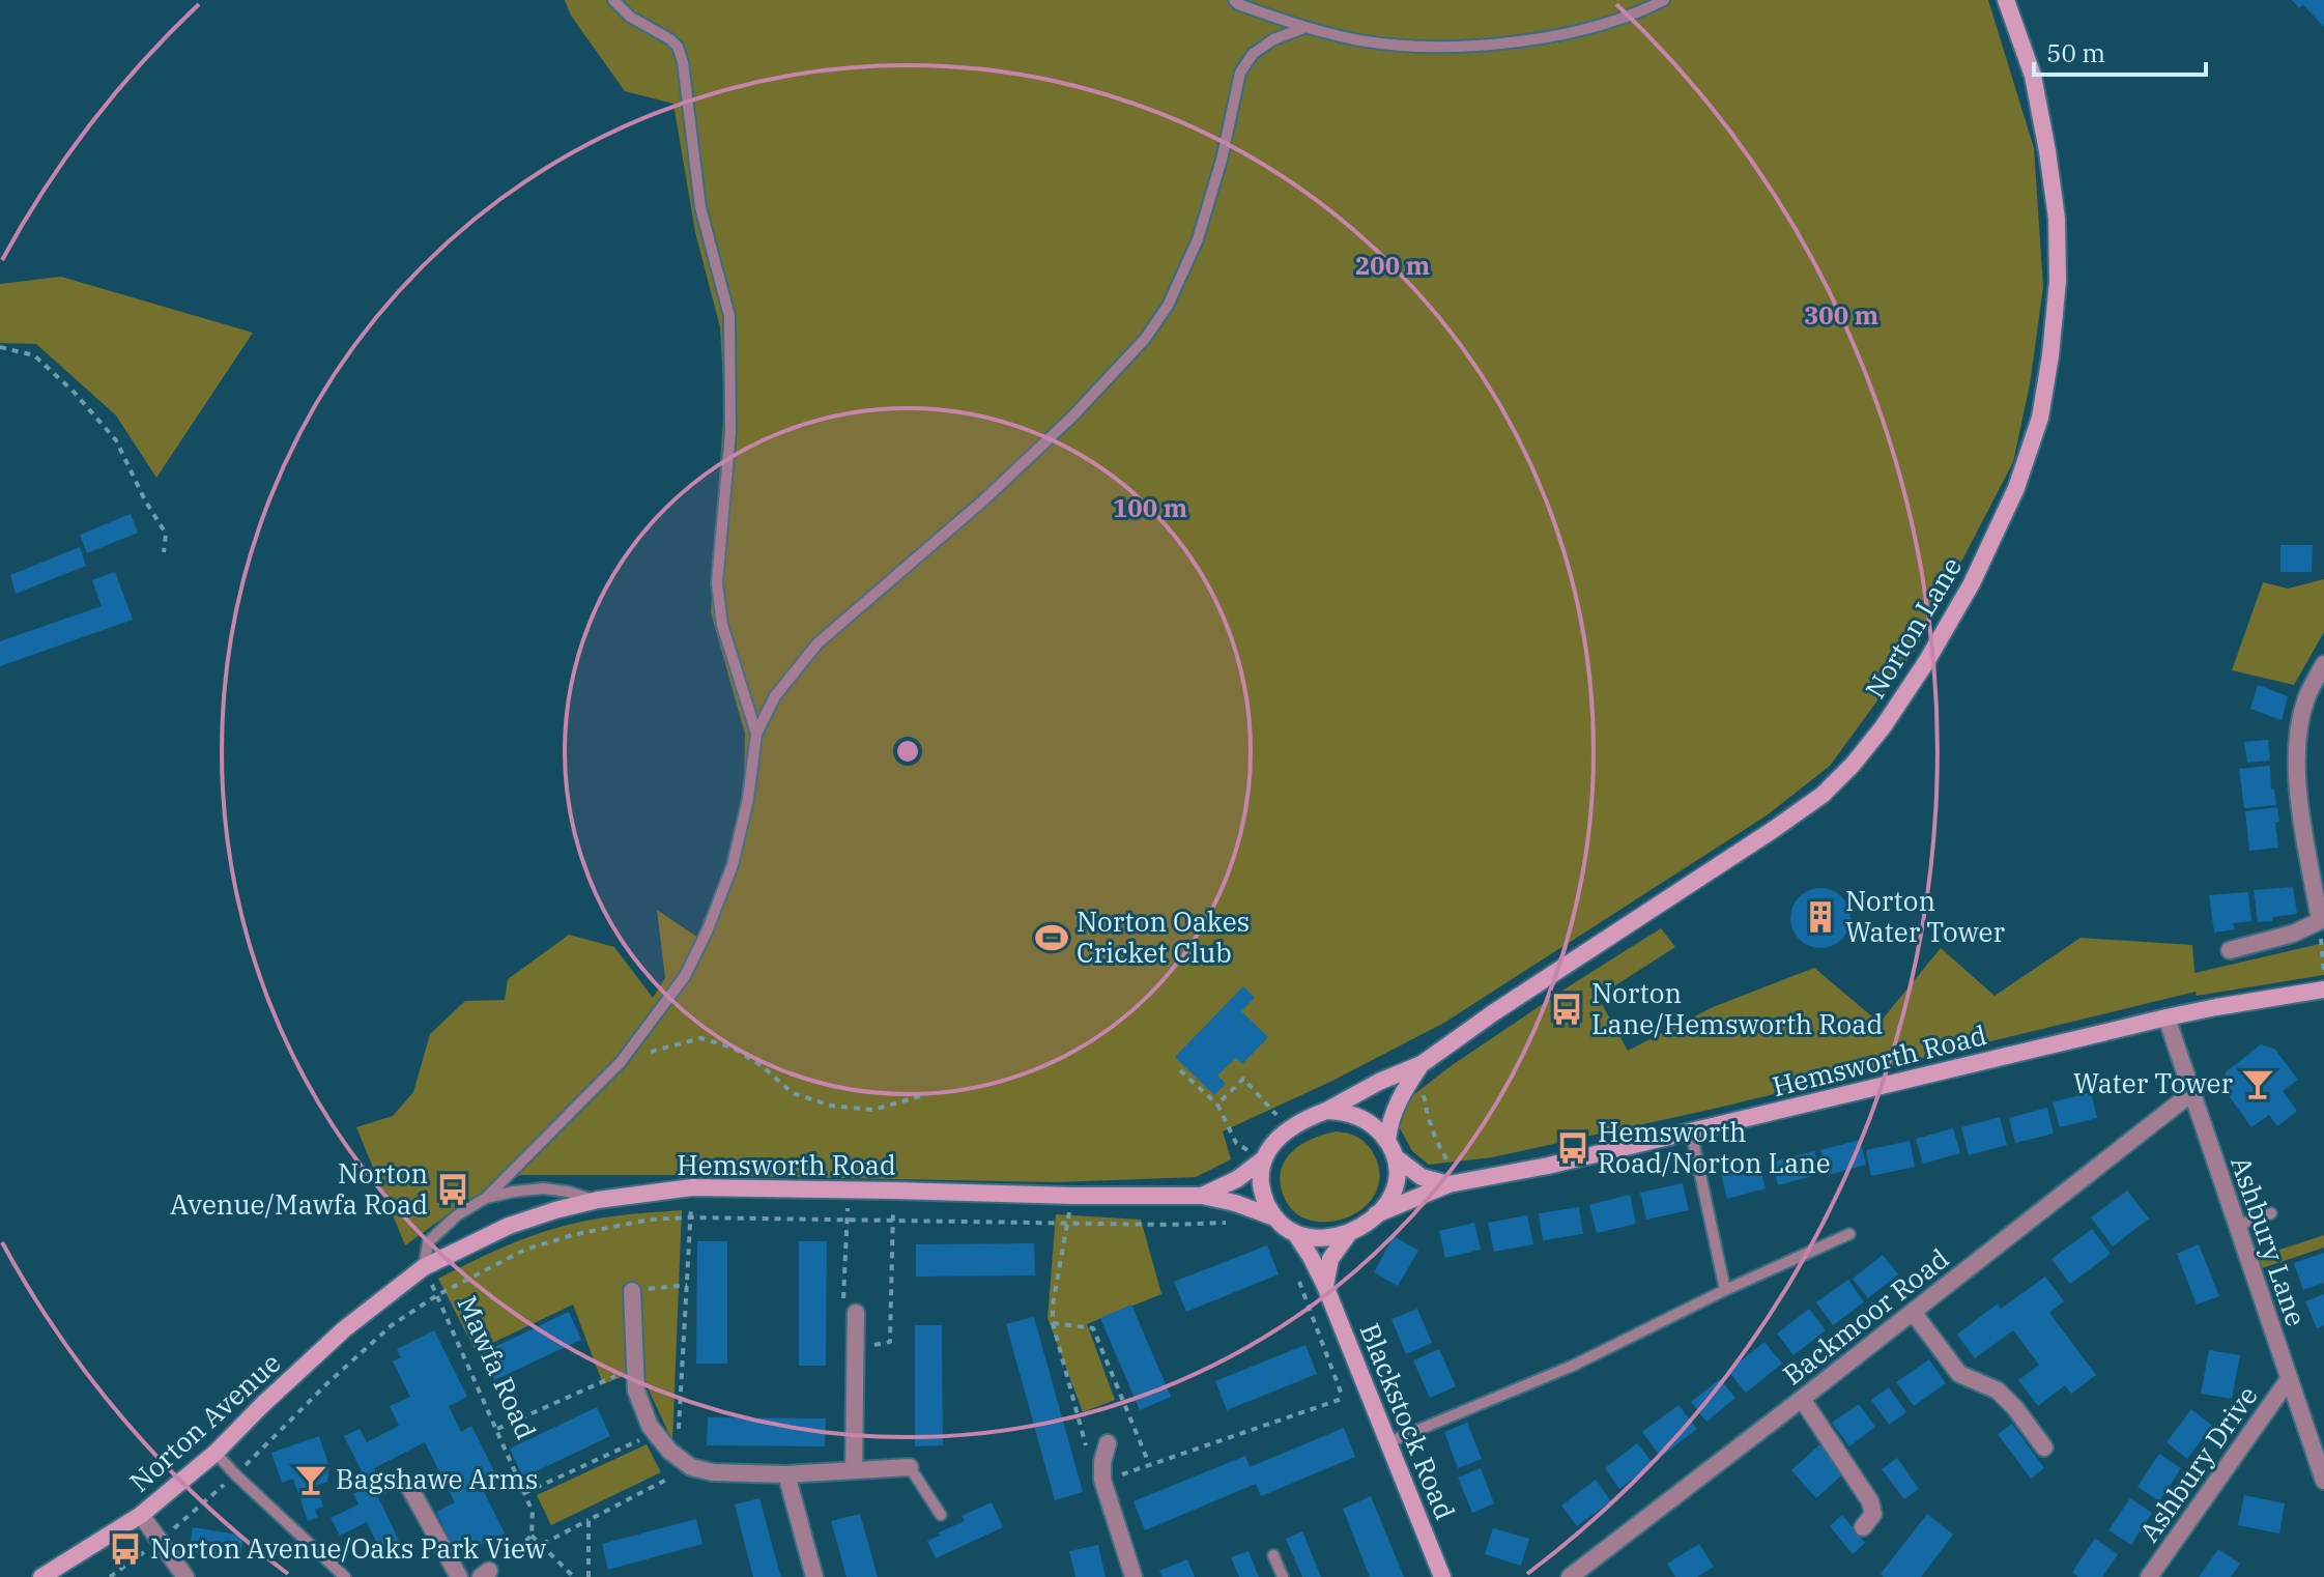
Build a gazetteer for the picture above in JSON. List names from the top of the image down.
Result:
{
  "streets": {
    "street": [
      "Norton Lane",
      "Hemsworth Road",
      "Ashbury Lane",
      "Backmoor Road",
      "Blackstock Road",
      "Norton Avenue",
      "Ashbury Drive"
    ],
    "path": ["Mawfa Road"]
  },
  "crossings": [
    ["Norton Lane", "Hemsworth Road"],
    ["Norton Lane", "Blackstock Road"],
    ["Hemsworth Road", "Ashbury Lane"],
    ["Hemsworth Road", "Mawfa Road"],
    ["Hemsworth Road", "Blackstock Road"],
    ["Hemsworth Road", "Norton Avenue"],
    ["Ashbury Lane", "Backmoor Road"],
    ["Ashbury Lane", "Ashbury Drive"]
  ],
  "places": {
    "building": ["Norton Water Tower"],
    "sports": ["Norton Oakes Cricket Club"],
    "bus stop": [
      "Norton Lane/Hemsworth Road",
      "Hemsworth Road/Norton Lane",
      "Norton Avenue/Mawfa Road",
      "Norton Avenue/Oaks Park View"
    ],
    "bar": ["Water Tower", "Bagshawe Arms"]
  },
  "scale_bar": "50 m",
  "rings": ["200 m", "300 m", "100 m"]
}
